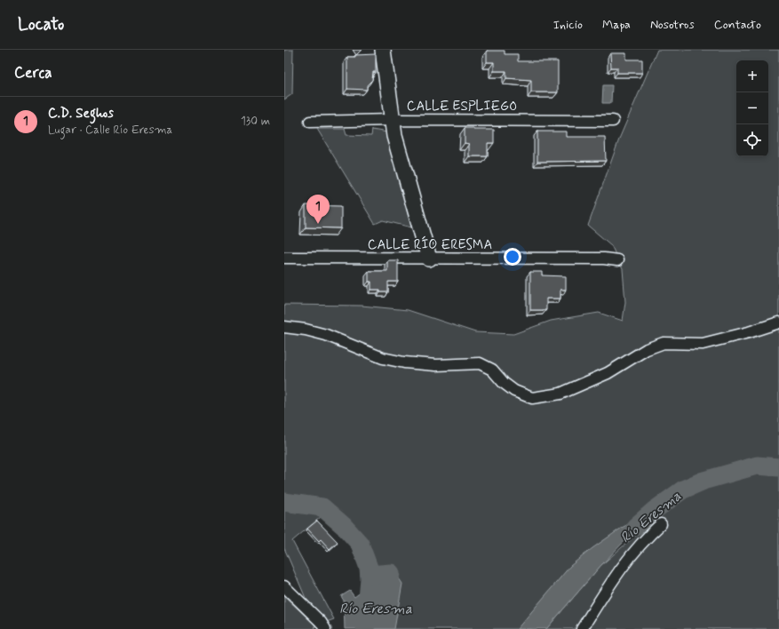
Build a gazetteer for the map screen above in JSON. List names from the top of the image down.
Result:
{
  "streets": {
    "street": ["CALLE ESPLIEGO", "CALLE RÍO ERESMA"]
  },
  "water": ["Río Eresma"],
  "page": {
    "header": "Locato",
    "nav": [
      "Inicio",
      "Mapa",
      "Nosotros",
      "Contacto"
    ],
    "heading": "Cerca",
    "map_buttons": ["+", "−"],
    "list": [
      {
        "mark": "1",
        "name": "C.D. Seghos",
        "note": "Lugar · Calle Río Eresma",
        "value": "130 m"
      }
    ],
    "pins": "1"
  }
}
